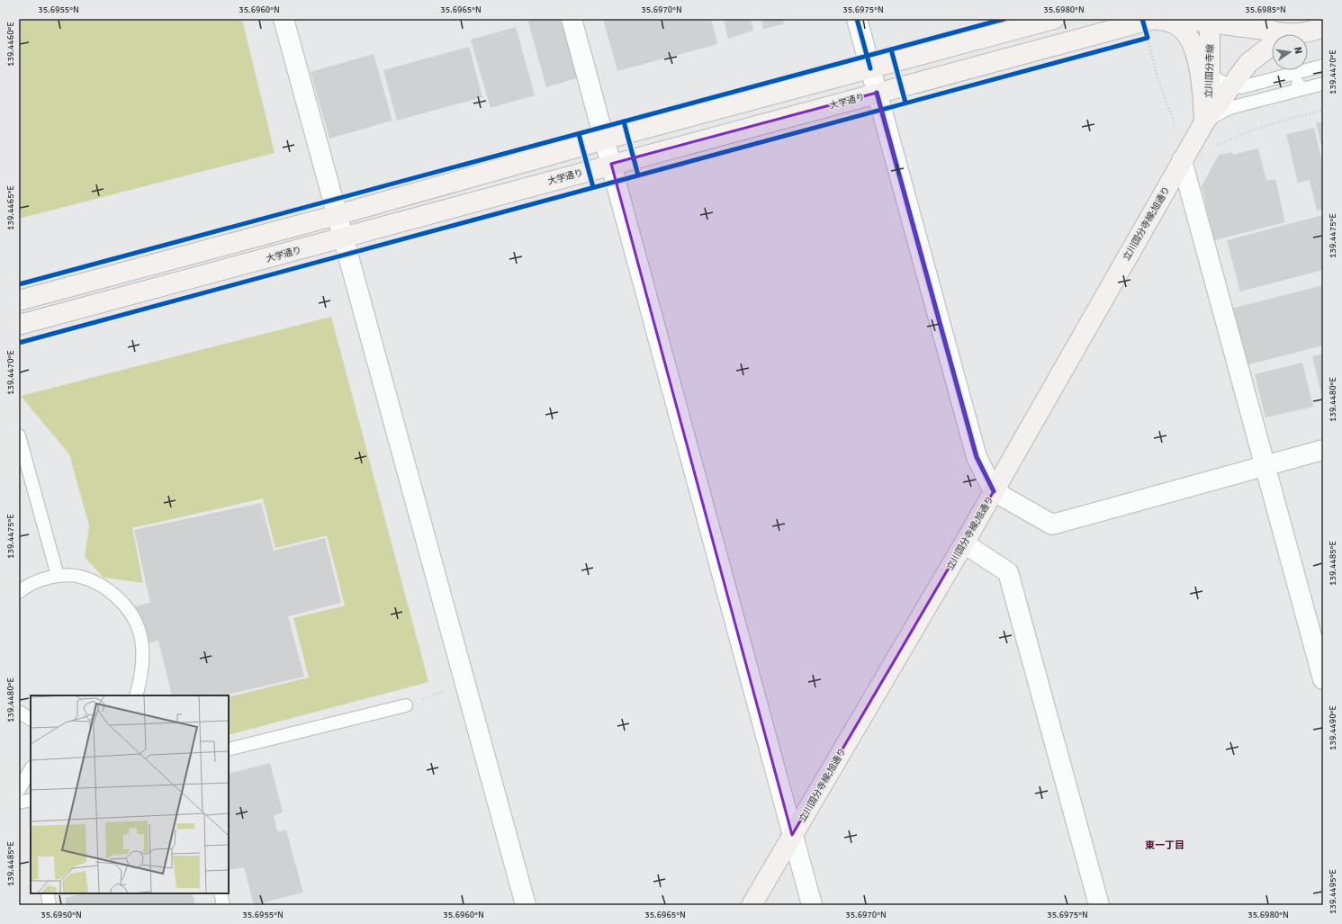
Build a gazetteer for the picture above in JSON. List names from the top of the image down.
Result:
{
  "streets": {
    "main road": ["立川国分寺線", "大学通り", "立川国分寺線;旭通り"]
  },
  "crossings": [
    ["立川国分寺線", "立川国分寺線;旭通り"]
  ],
  "districts": ["東一丁目"],
  "north": "right",
  "coordinates": [
    "35.6955°N",
    "35.6960°N",
    "35.6965°N",
    "35.6970°N",
    "35.6975°N",
    "35.6980°N",
    "35.6985°N",
    "139.4460°E",
    "139.4470°E",
    "139.4465°E",
    "139.4475°E",
    "139.4480°E",
    "139.4485°E",
    "139.4490°E",
    "139.4495°E",
    "35.6950°N"
  ]
}
